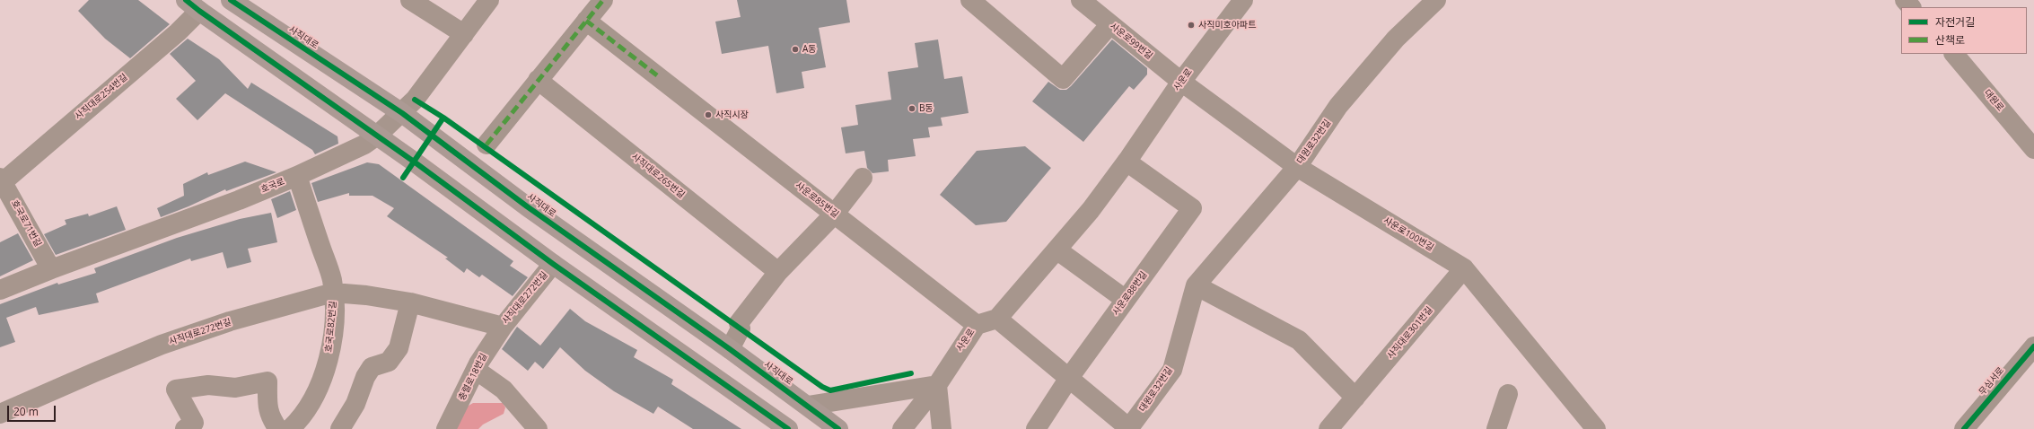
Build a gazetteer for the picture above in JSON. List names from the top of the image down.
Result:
{
  "streets": {
    "main road": ["사직대로"],
    "street": [
      "사운로99번길",
      "사운로",
      "사직대로254번길",
      "대원로",
      "대원로32번길",
      "사직대로265번길",
      "호국로",
      "사운로85번길",
      "호국로71번길",
      "사운로100번길",
      "사운로88번길",
      "사직대로272번길",
      "호국로82번길",
      "사직대로301번길",
      "충렬로18번길",
      "무심서로"
    ]
  },
  "crossings": [
    ["사직대로", "호국로"],
    ["사운로99번길", "사운로"],
    ["사운로99번길", "사운로100번길"],
    ["사운로", "사운로85번길"],
    ["사운로", "사운로100번길"],
    ["사운로", "사운로88번길"],
    ["사직대로254번길", "호국로71번길"],
    ["대원로32번길", "사운로100번길"],
    ["호국로", "호국로71번길"],
    ["호국로", "호국로82번길"],
    ["사운로100번길", "사직대로301번길"],
    ["사직대로272번길", "호국로82번길"],
    ["사직대로272번길", "충렬로18번길"]
  ],
  "places": [
    "사직미호아파트",
    "A동",
    "B동",
    "사직시장"
  ],
  "legend": ["자전거길", "산책로"],
  "scale_bar": "20 m"
}
